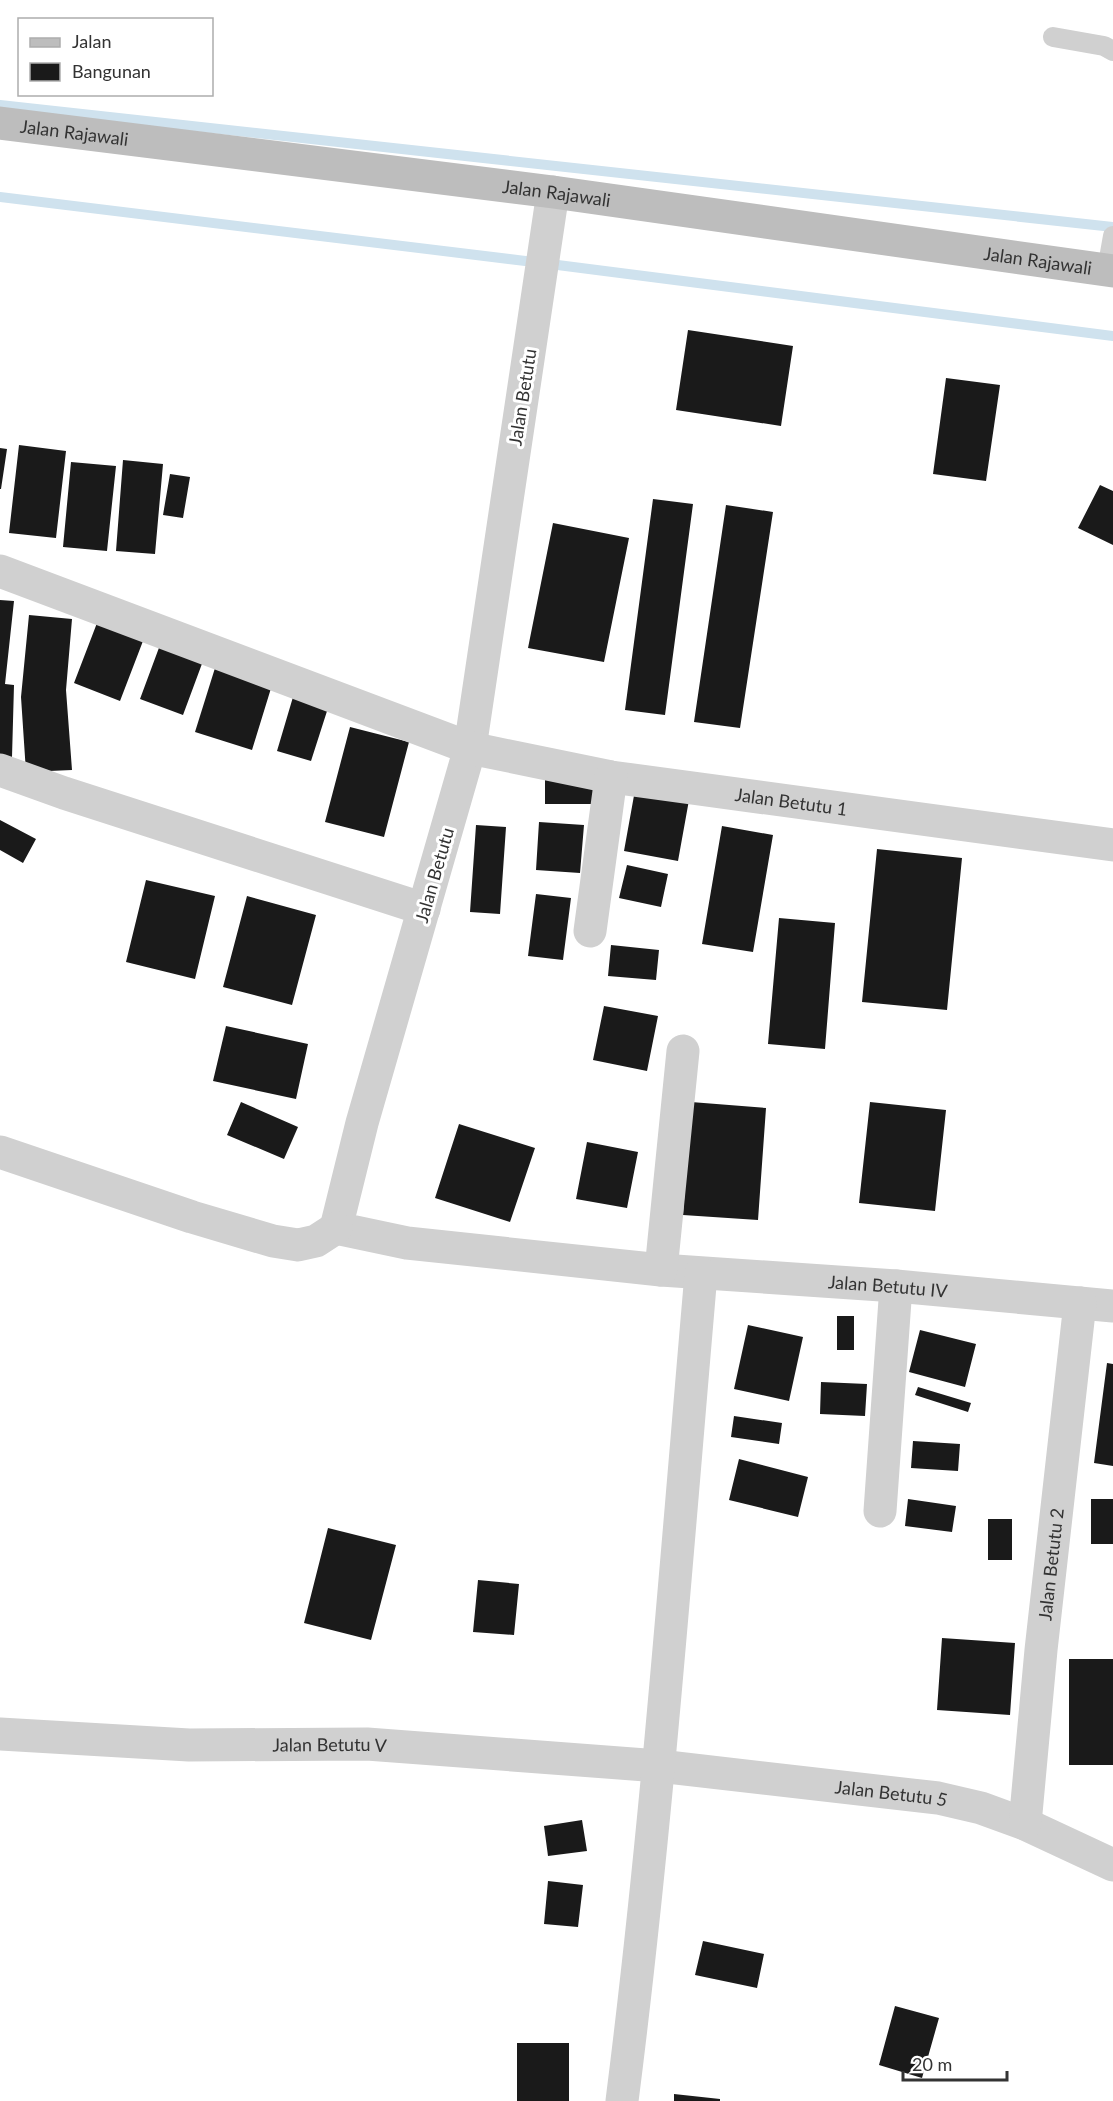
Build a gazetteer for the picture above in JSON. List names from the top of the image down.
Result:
{
  "streets": {
    "main road": ["Jalan Rajawali"],
    "street": [
      "Jalan Betutu",
      "Jalan Betutu 1",
      "Jalan Betutu IV",
      "Jalan Betutu 2",
      "Jalan Betutu V",
      "Jalan Betutu 5"
    ]
  },
  "crossings": [
    ["Jalan Rajawali", "Jalan Betutu"],
    ["Jalan Betutu", "Jalan Betutu 1"],
    ["Jalan Betutu IV", "Jalan Betutu 2"],
    ["Jalan Betutu 2", "Jalan Betutu 5"],
    ["Jalan Betutu V", "Jalan Betutu 5"]
  ],
  "legend": ["Jalan", "Bangunan"],
  "scale_bar": "20 m"
}
